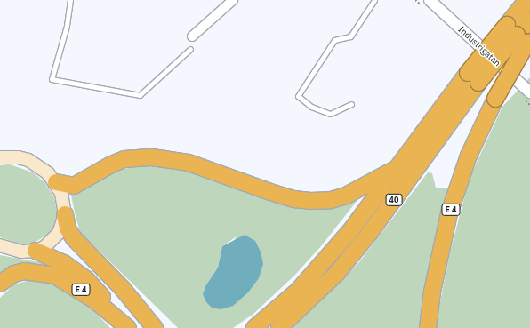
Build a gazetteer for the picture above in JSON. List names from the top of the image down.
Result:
{
  "streets": {
    "highway": ["40", "E 4"],
    "street": ["Industrigatan"]
  },
  "crossings": [
    ["40", "E 4"]
  ]
}
